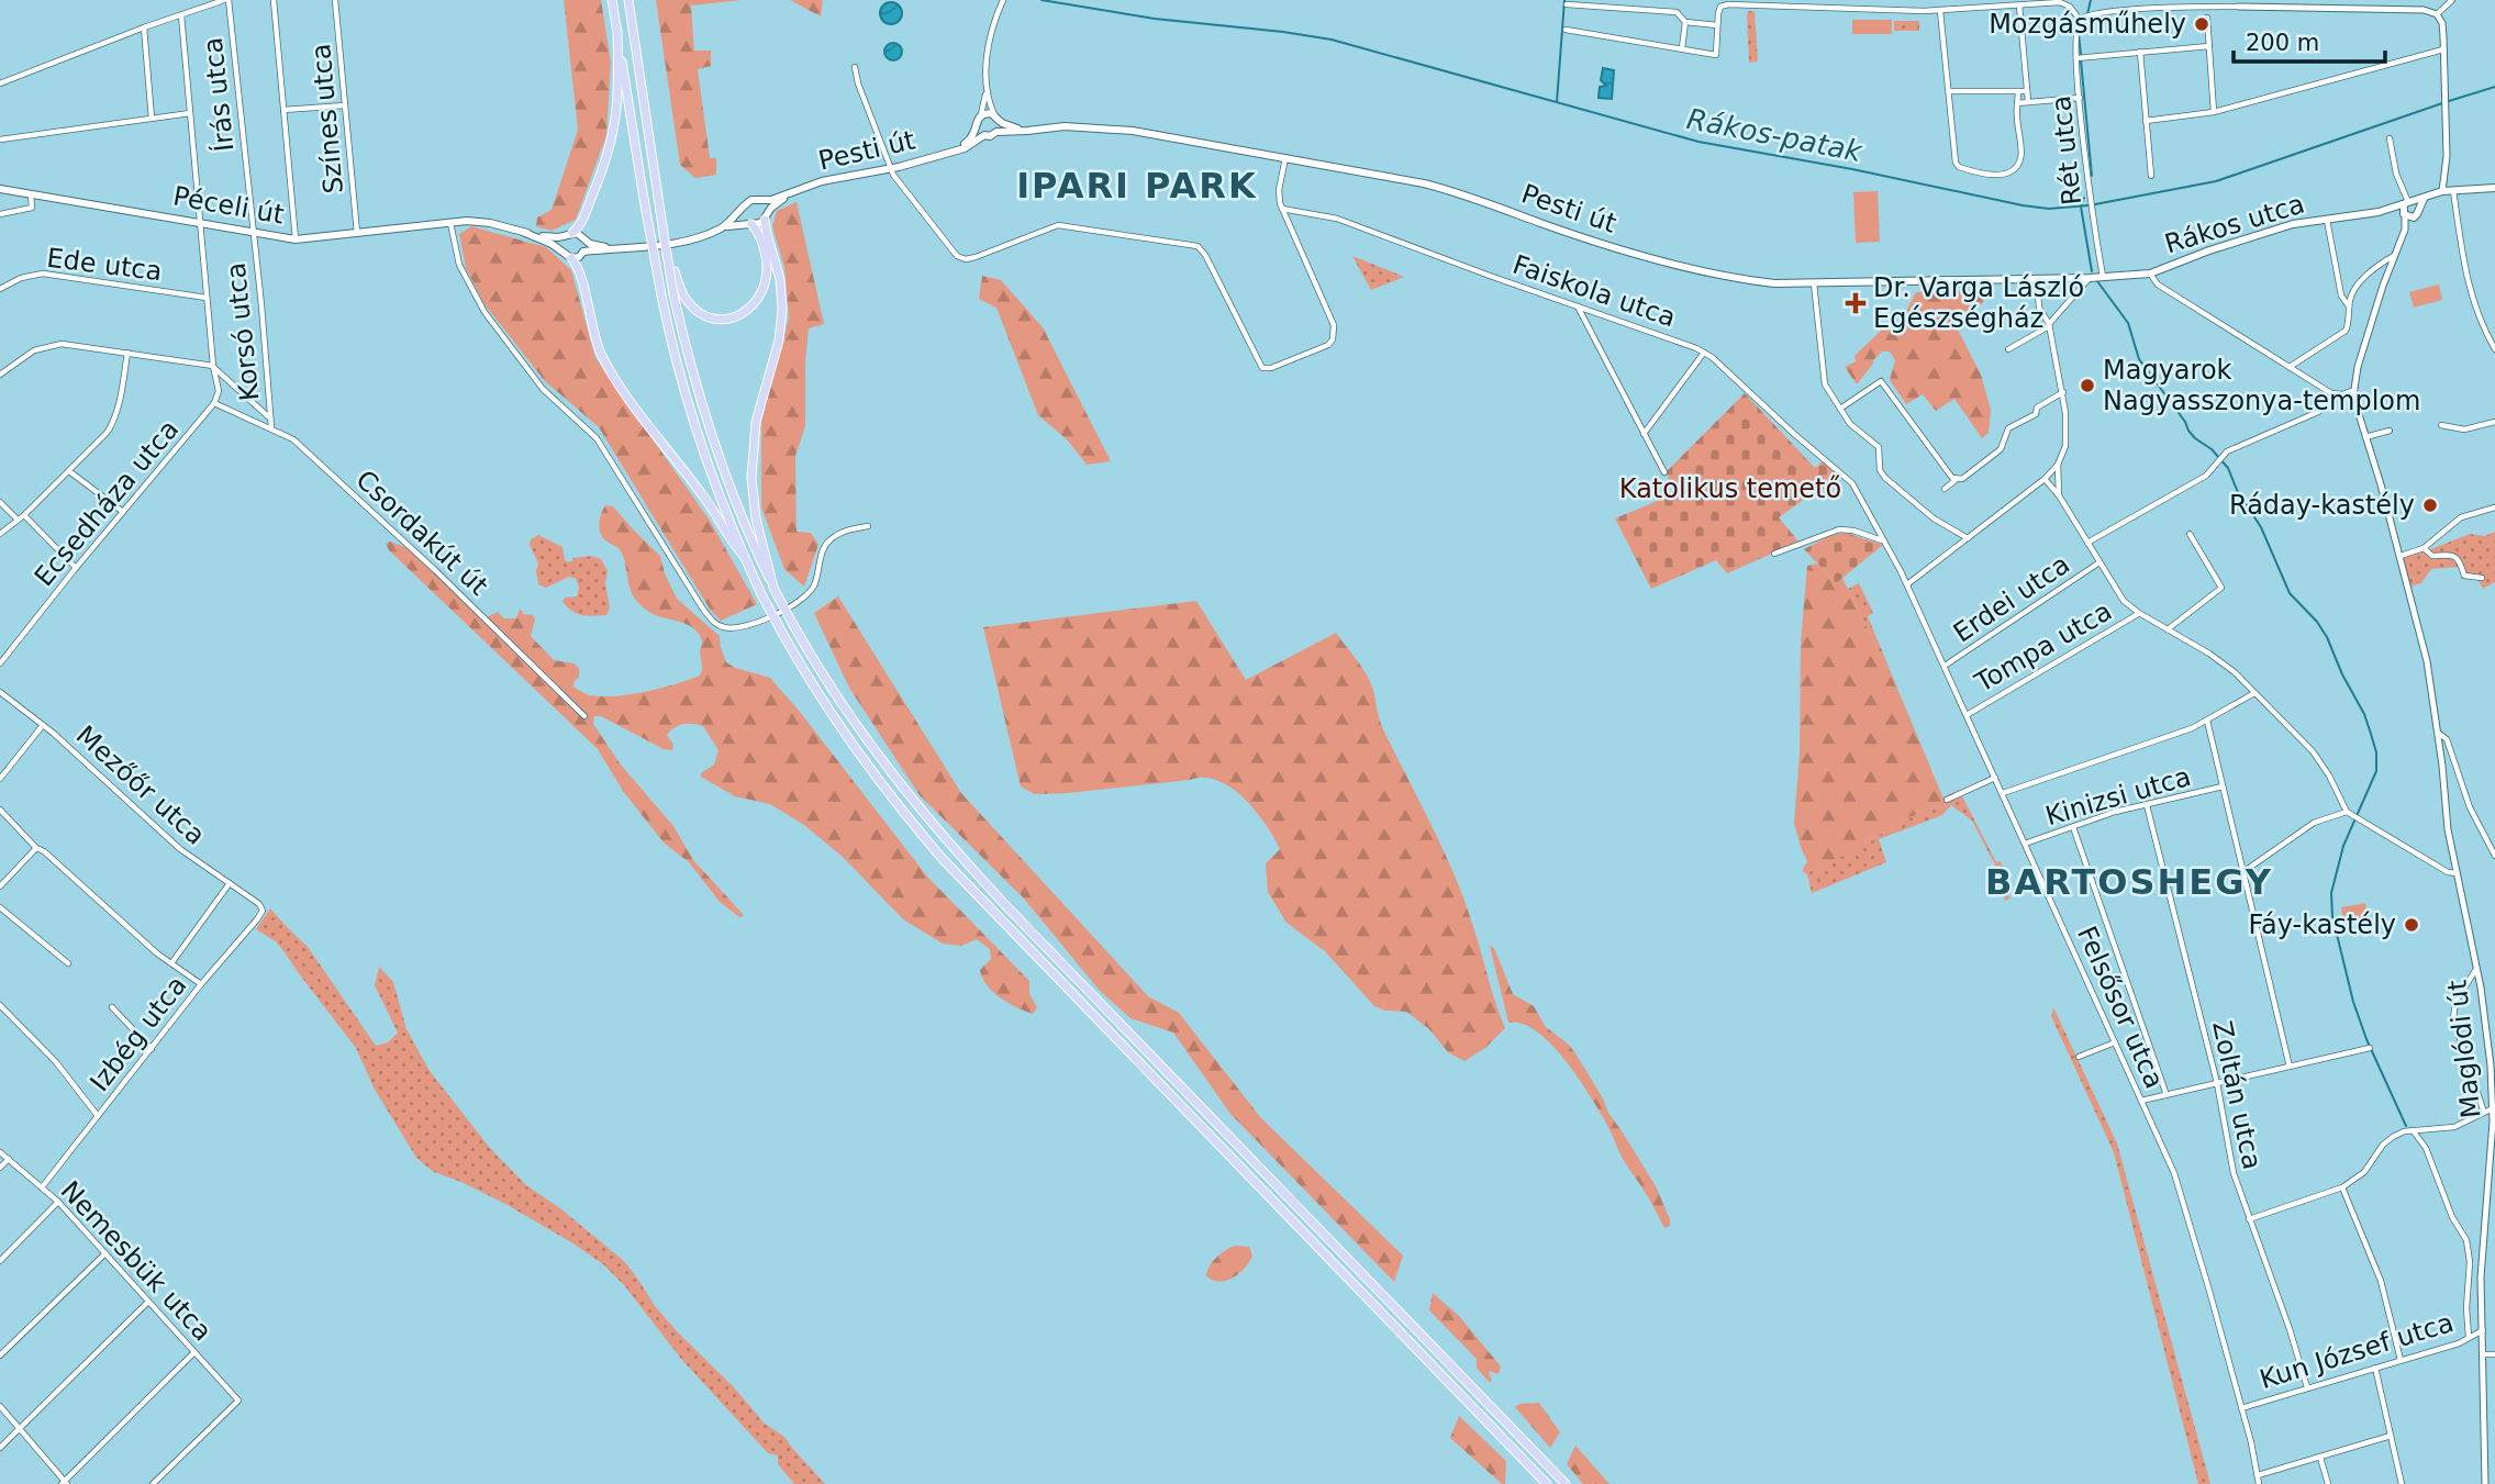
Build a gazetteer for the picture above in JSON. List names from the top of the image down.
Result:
{
  "streets": {
    "main road": ["Pesti út", "Péceli út", "Rákos utca"],
    "street": [
      "Írás utca",
      "Színes utca",
      "Rét utca",
      "Ede utca",
      "Faiskola utca",
      "Korsó utca",
      "Ecsedháza utca",
      "Csordakút út",
      "Erdei utca",
      "Tompa utca",
      "Mezőőr utca",
      "Kinizsi utca",
      "Felsősor utca",
      "Izbég utca",
      "Maglódi út",
      "Zoltán utca",
      "Nemesbük utca",
      "Kun József utca"
    ]
  },
  "crossings": [
    ["Írás utca", "Péceli út"],
    ["Írás utca", "Korsó utca"],
    ["Színes utca", "Péceli út"],
    ["Pesti út", "Rét utca"],
    ["Pesti út", "Rákos utca"],
    ["Rét utca", "Rákos utca"],
    ["Péceli út", "Korsó utca"],
    ["Faiskola utca", "Felsősor utca"],
    ["Korsó utca", "Csordakút út"],
    ["Ecsedháza utca", "Csordakút út"],
    ["Erdei utca", "Felsősor utca"],
    ["Tompa utca", "Felsősor utca"],
    ["Mezőőr utca", "Izbég utca"],
    ["Kinizsi utca", "Felsősor utca"],
    ["Kinizsi utca", "Zoltán utca"],
    ["Felsősor utca", "Kun József utca"],
    ["Izbég utca", "Nemesbük utca"],
    ["Maglódi út", "Kun József utca"],
    ["Zoltán utca", "Kun József utca"]
  ],
  "districts": ["IPARI PARK", "BARTOSHEGY"],
  "water": ["Rákos-patak"],
  "parks": ["Katolikus temető"],
  "places": {
    "other": [
      "Mozgásműhely",
      "Magyarok Nagyasszonya-templom",
      "Ráday-kastély",
      "Fáy-kastély"
    ],
    "health": ["Dr. Varga László Egészségház"]
  },
  "scale_bar": "200 m"
}
